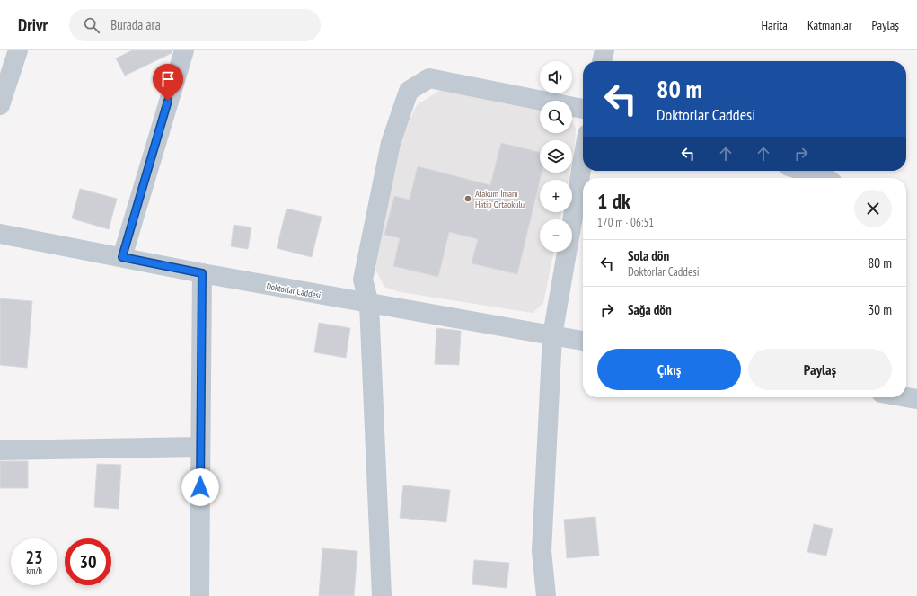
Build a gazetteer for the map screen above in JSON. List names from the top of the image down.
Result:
{
  "streets": {
    "street": ["Doktorlar Caddesi"]
  },
  "places": ["Atakum İmam Hatip Ortaokulu"],
  "page": {
    "header": "Drivr",
    "search": "Burada ara",
    "nav": ["Harita", "Katmanlar", "Paylaş"],
    "map_buttons": ["+", "−"],
    "turn": ["80 m", "Doktorlar Caddesi"],
    "heading": ["1 dk", "170 m · 06:51"],
    "list": [
      {
        "name": "Sola dön",
        "note": "Doktorlar Caddesi",
        "value": "80 m"
      },
      {
        "name": "Sağa dön",
        "value": "30 m"
      }
    ],
    "buttons": ["Çıkış", "Paylaş"],
    "speed": "23 km/h",
    "limit": "30"
  }
}
